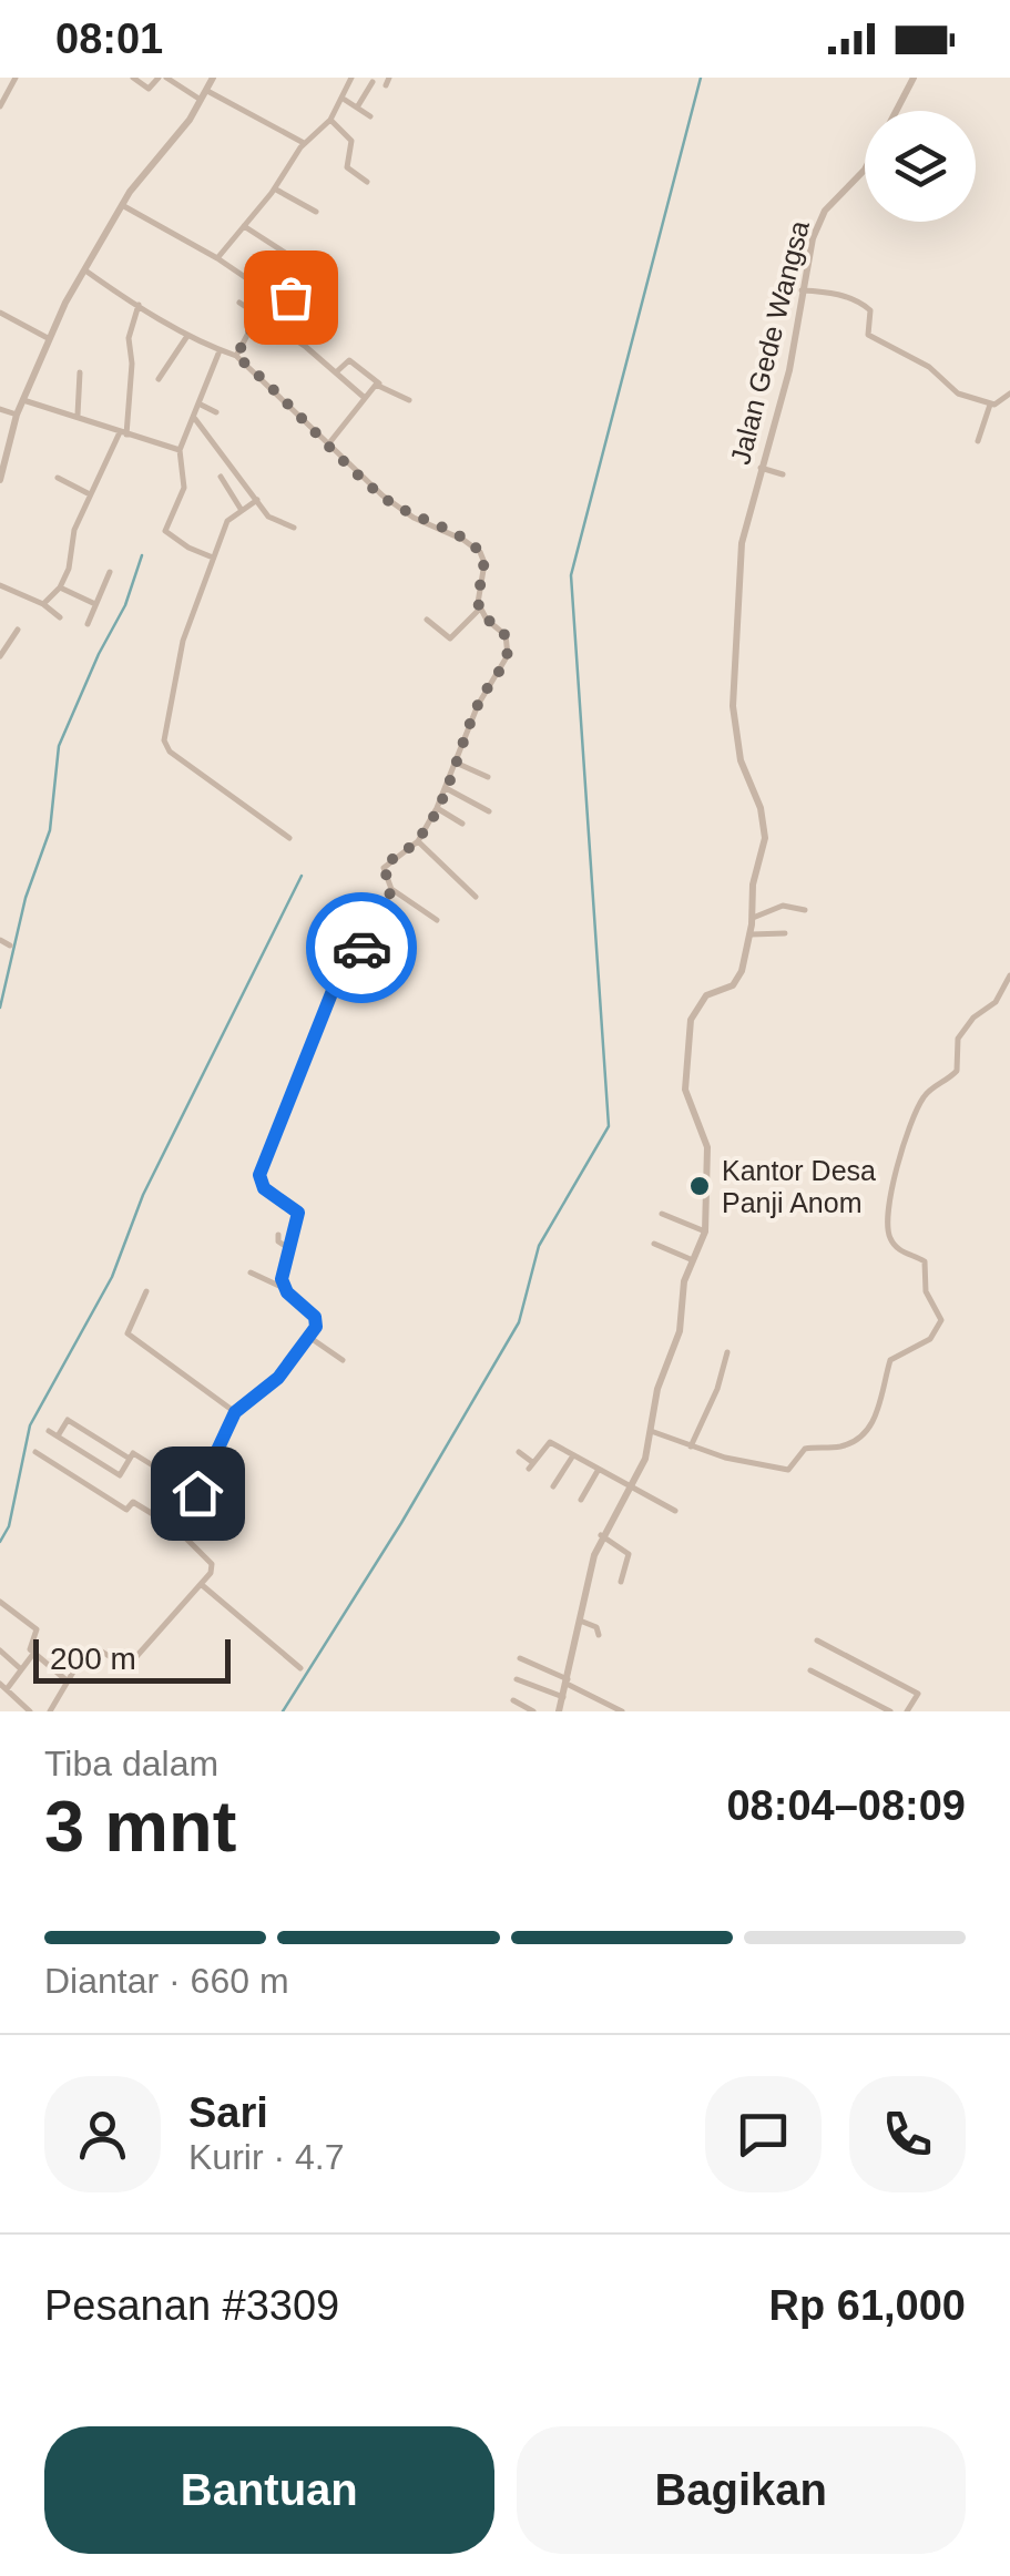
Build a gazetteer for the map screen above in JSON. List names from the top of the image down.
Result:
{
  "streets": {
    "street": ["Jalan Gede Wangsa"]
  },
  "places": ["Kantor Desa Panji Anom"],
  "scale_bar": "200 m",
  "page": {
    "status": "08:01",
    "scale": "200 m",
    "heading": ["3 mnt", "Tiba dalam", "08:04–08:09"],
    "panel": [
      "Sari",
      "Kurir · 4.7",
      "Pesanan #3309",
      "Rp 61,000"
    ],
    "bar": "Diantar · 660 m",
    "buttons": ["Bantuan", "Bagikan"]
  }
}
